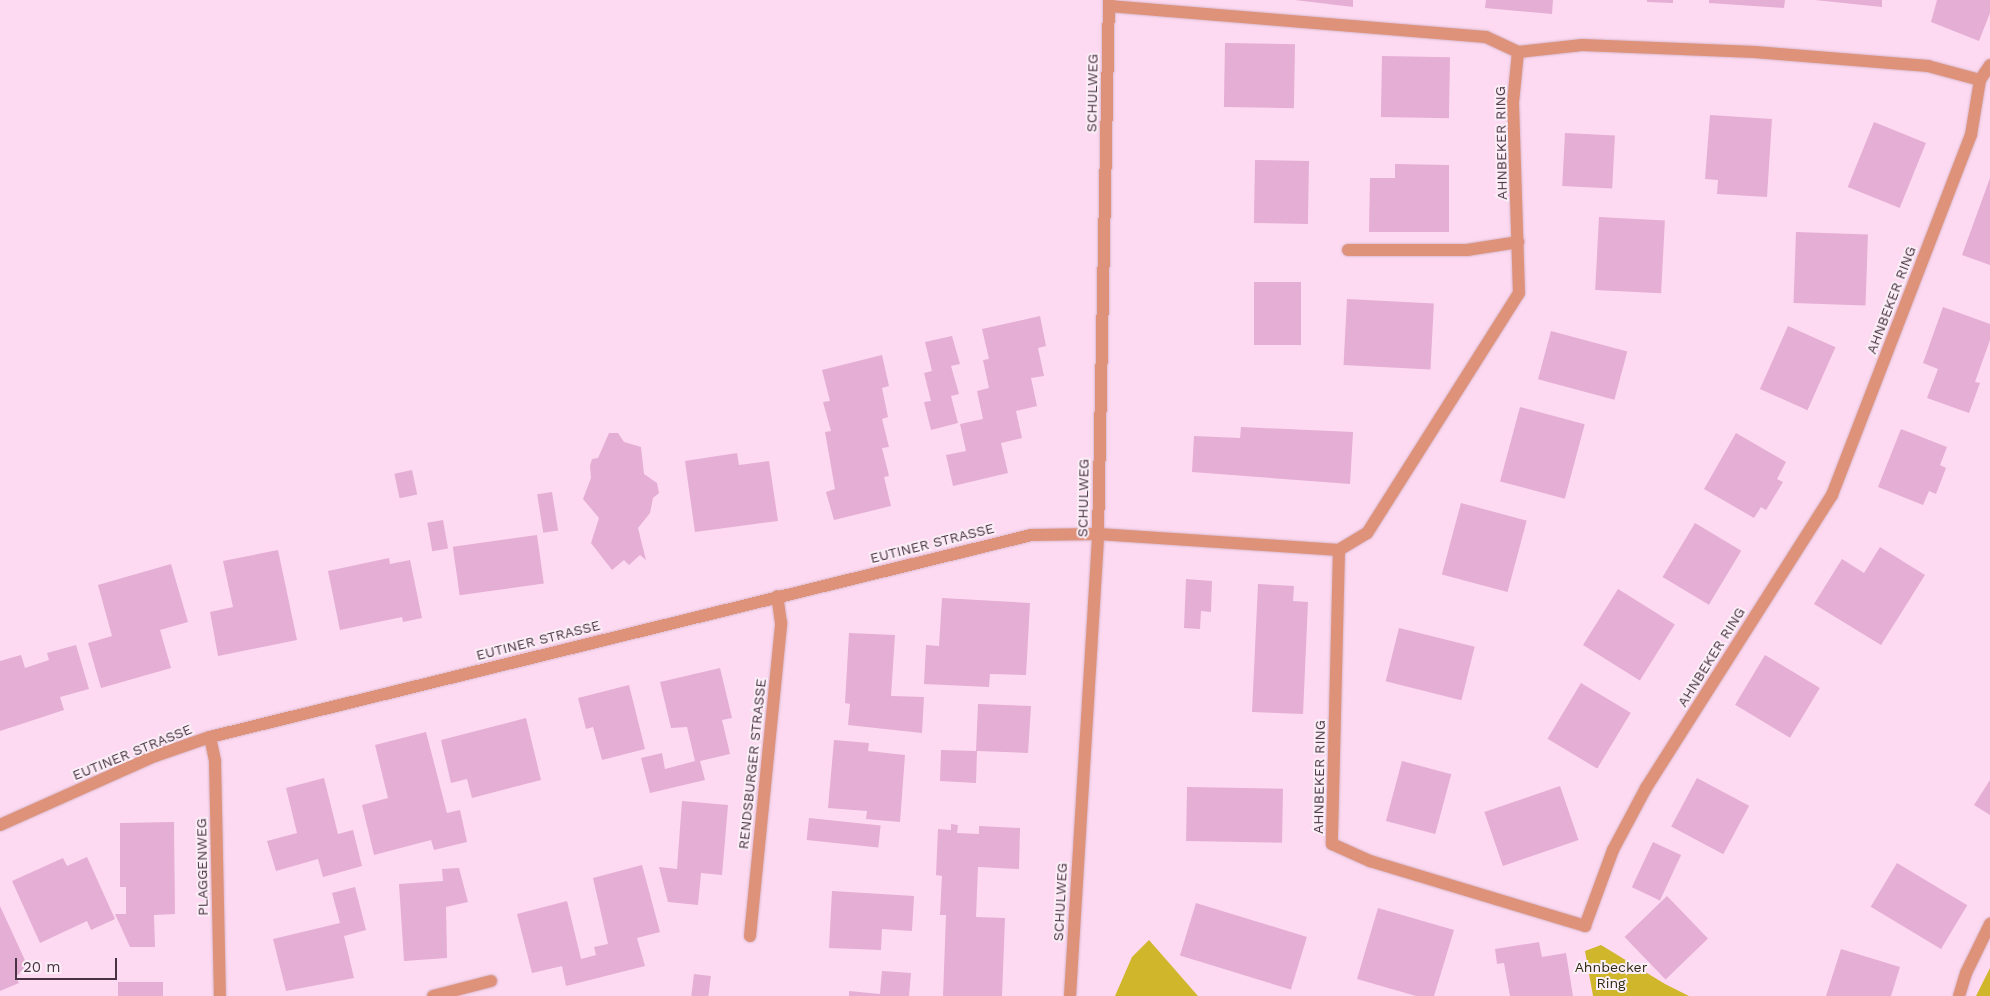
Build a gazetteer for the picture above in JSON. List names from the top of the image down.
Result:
{
  "streets": {
    "street": [
      "SCHULWEG",
      "AHNBEKER RING",
      "EUTINER STRASSE",
      "RENDSBURGER STRASSE",
      "PLAGGENWEG"
    ]
  },
  "crossings": [
    ["SCHULWEG", "EUTINER STRASSE"],
    ["EUTINER STRASSE", "RENDSBURGER STRASSE"],
    ["EUTINER STRASSE", "PLAGGENWEG"]
  ],
  "parks": ["Ahnbecker Ring"],
  "scale_bar": "20 m"
}
